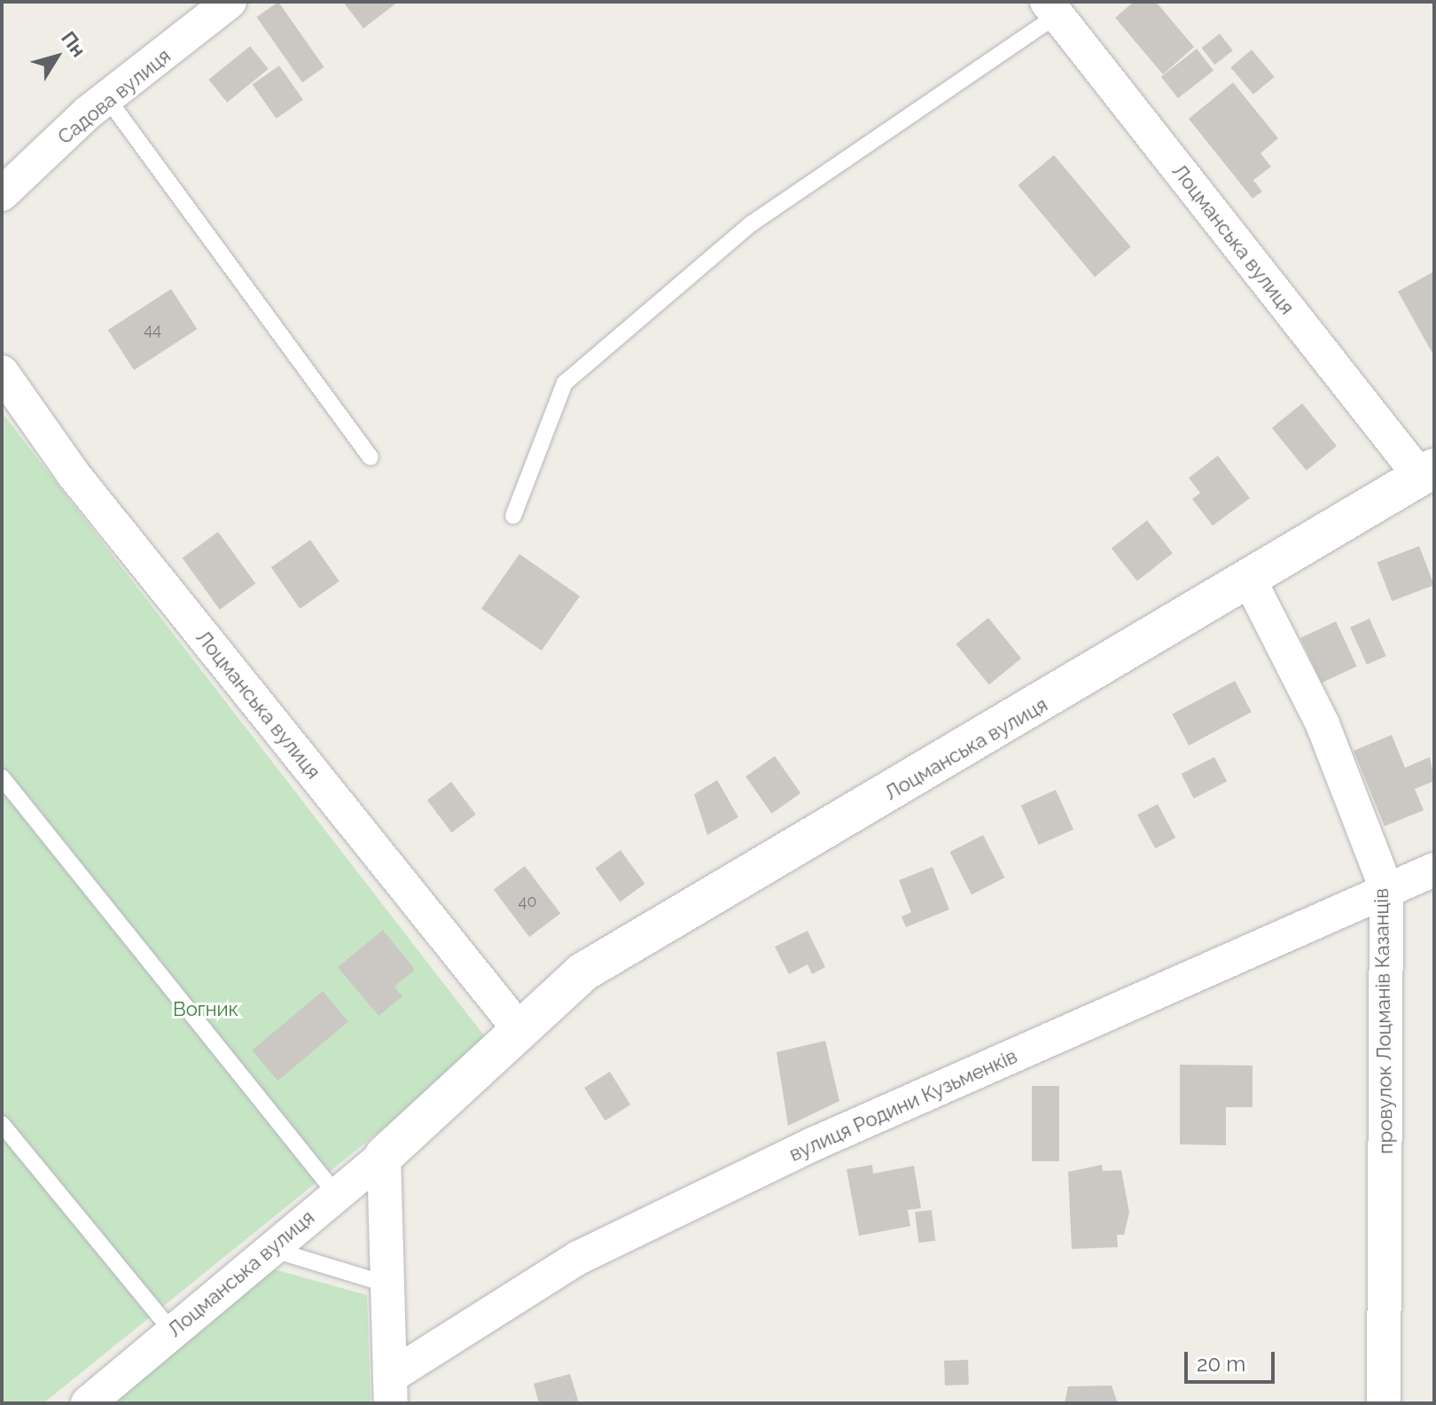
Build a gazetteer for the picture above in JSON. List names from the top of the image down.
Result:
{
  "streets": {
    "street": [
      "Садова вулиця",
      "Лоцманська вулиця",
      "провулок Лоцманів Казанців",
      "вулиця Родини Кузьменків"
    ]
  },
  "crossings": [
    ["Лоцманська вулиця", "провулок Лоцманів Казанців"],
    ["провулок Лоцманів Казанців", "вулиця Родини Кузьменків"]
  ],
  "parks": ["Вогник"],
  "house_numbers": ["44", "40"],
  "scale_bar": "20 m",
  "north": "top right"
}
